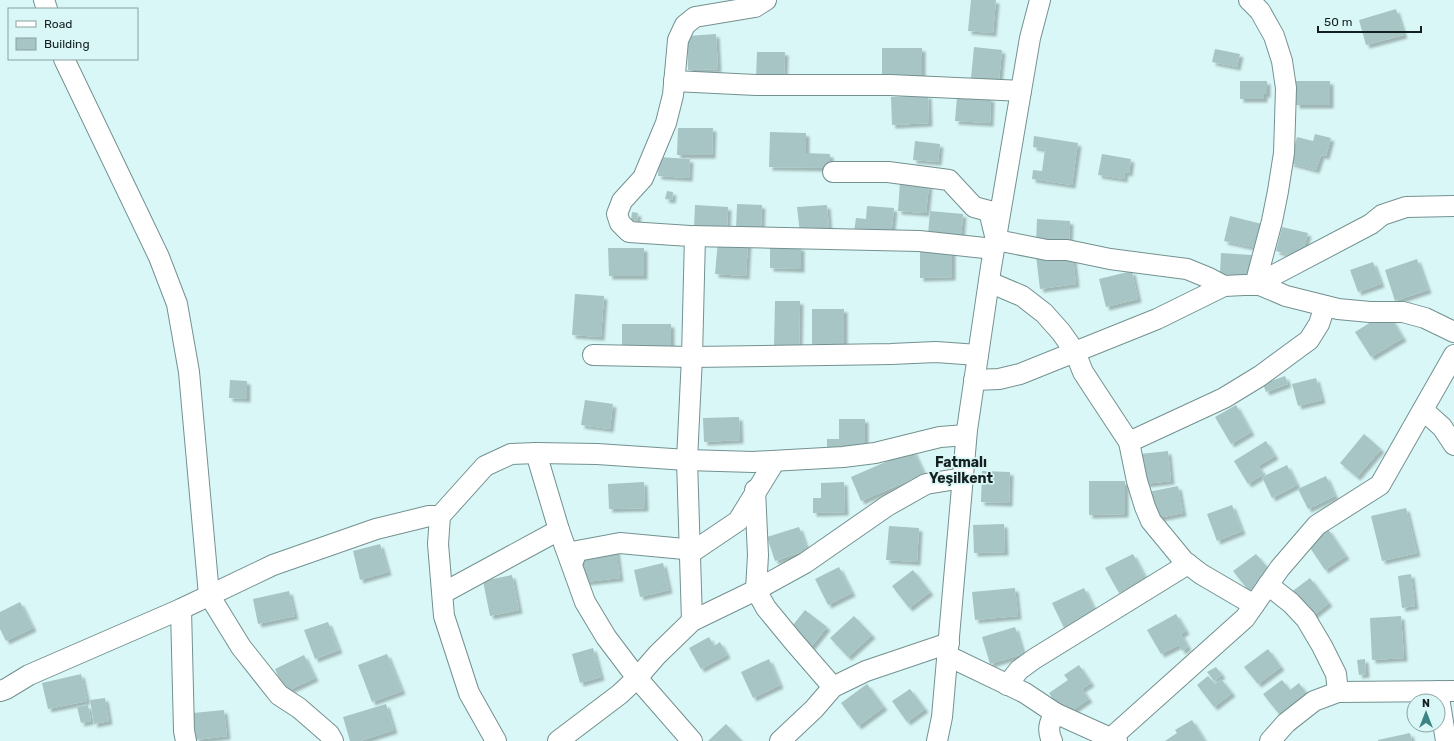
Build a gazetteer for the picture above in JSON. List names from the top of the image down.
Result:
{
  "districts": ["Fatmalı Yeşilkent"],
  "legend": ["Road", "Building"],
  "scale_bar": "50 m",
  "north": "top"
}
